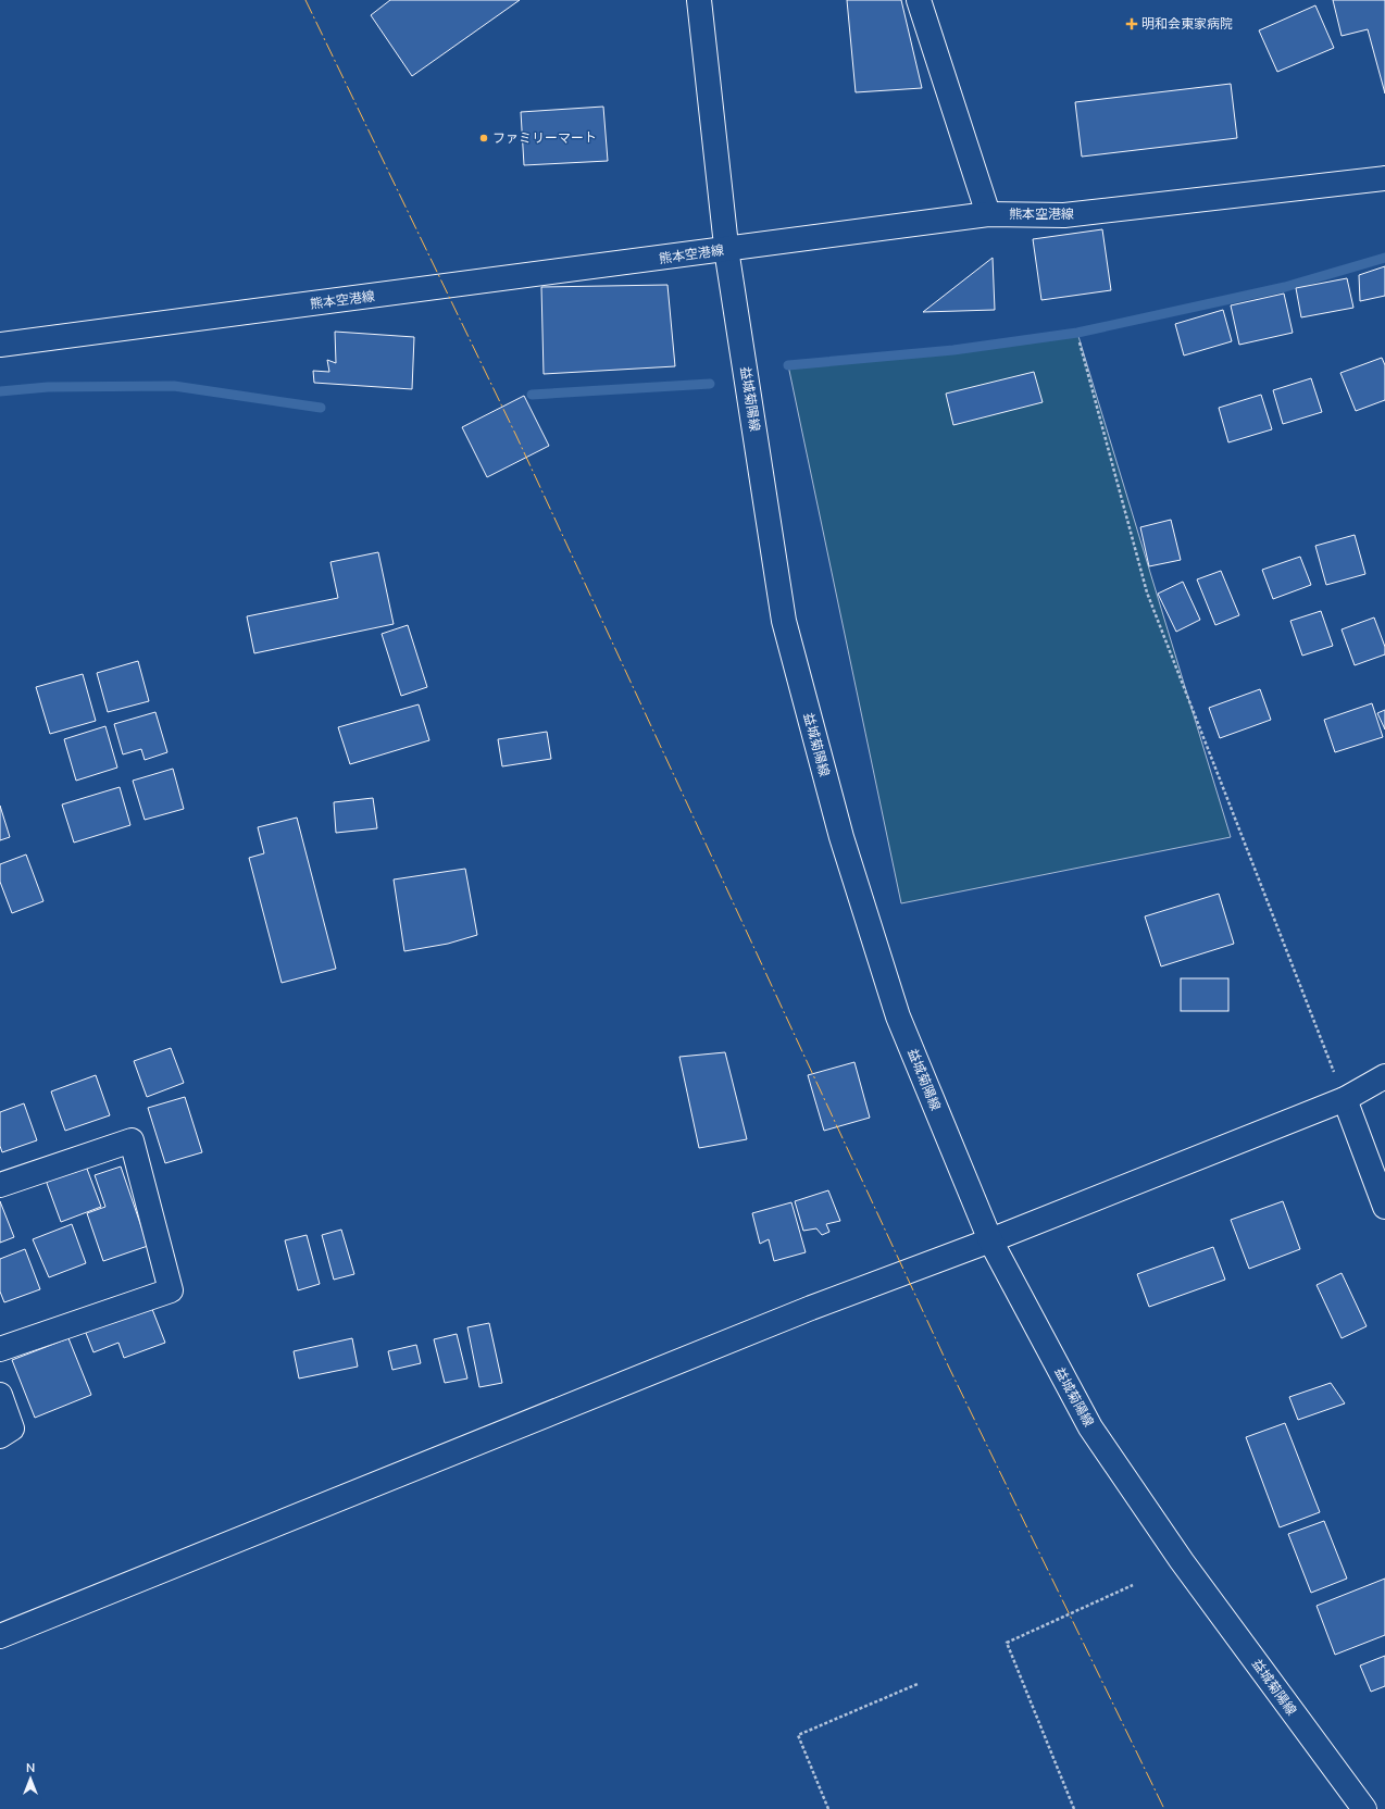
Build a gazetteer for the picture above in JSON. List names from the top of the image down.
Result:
{
  "streets": {
    "main road": ["熊本空港線", "益城菊陽線"]
  },
  "crossings": [
    ["熊本空港線", "益城菊陽線"]
  ],
  "places": {
    "health": ["明和会東家病院"],
    "other": ["ファミリーマート"]
  },
  "north": "top"
}
